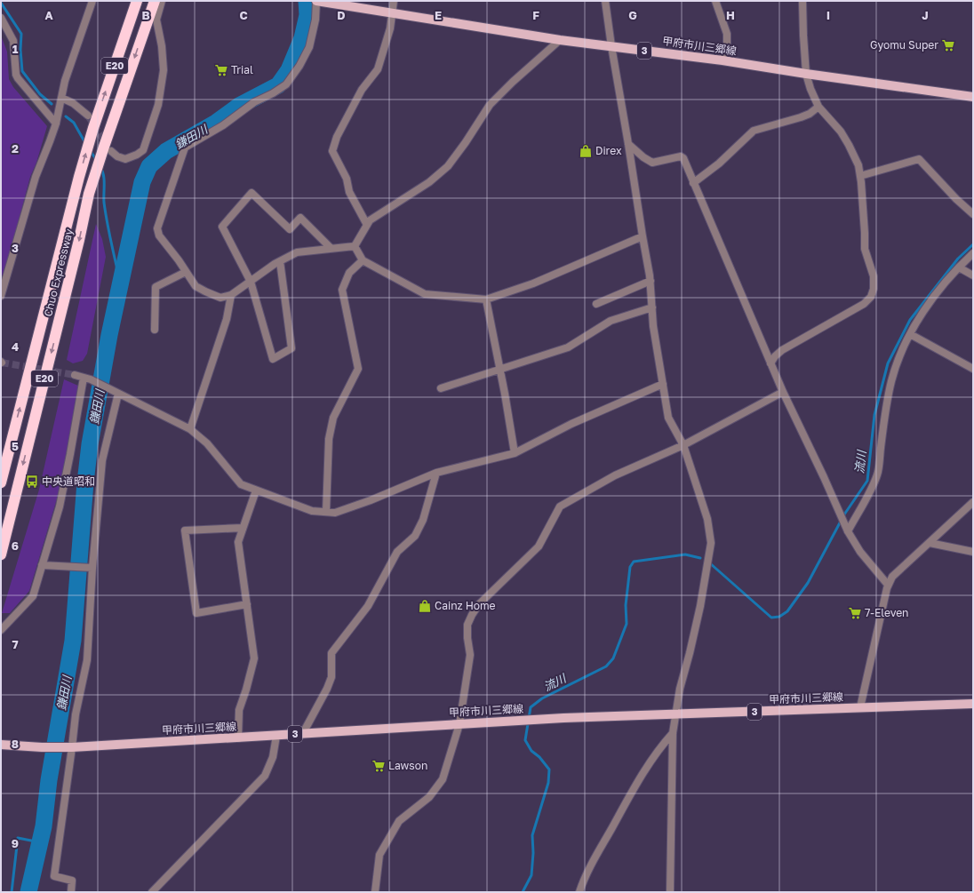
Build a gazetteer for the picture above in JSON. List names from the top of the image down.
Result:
{
  "streets": {
    "highway": ["E20", "Chuo Expressway"],
    "main road": ["甲府市川三郷線", "3"]
  },
  "water": ["鎌田川", "流川"],
  "places": {
    "supermarket": [
      "Gyomu Super",
      "Trial",
      "7-Eleven",
      "Lawson"
    ],
    "shop": ["Direx", "Cainz Home"],
    "bus stop": ["中央道昭和"]
  },
  "grid": {
    "columns": [
      "A",
      "B",
      "C",
      "D",
      "E",
      "F",
      "G",
      "H",
      "I",
      "J"
    ],
    "rows": [
      "1",
      "2",
      "3",
      "4",
      "5",
      "6",
      "7",
      "8",
      "9"
    ]
  }
}
